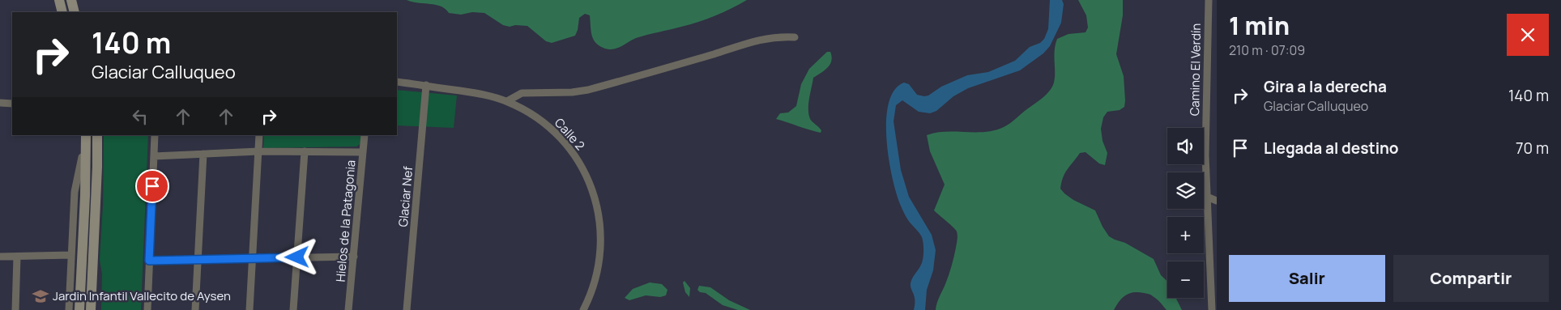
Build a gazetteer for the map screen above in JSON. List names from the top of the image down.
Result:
{
  "streets": {
    "street": [
      "Camino El Verdín",
      "Calle 2",
      "Glaciar Nef",
      "Hielos de la Patagonia"
    ]
  },
  "crossings": [
    ["Calle 2", "Glaciar Nef"]
  ],
  "places": {
    "school or university": ["Jardin Infantil Vallecito de Aysen"]
  },
  "page": {
    "heading": ["1 min", "210 m · 07:09"],
    "turn": ["140 m", "Glaciar Calluqueo"],
    "list": [
      {
        "name": "Gira a la derecha",
        "note": "Glaciar Calluqueo",
        "value": "140 m"
      },
      {
        "name": "Llegada al destino",
        "value": "70 m"
      }
    ],
    "map_buttons": ["+", "−"],
    "buttons": ["Salir", "Compartir"]
  }
}
